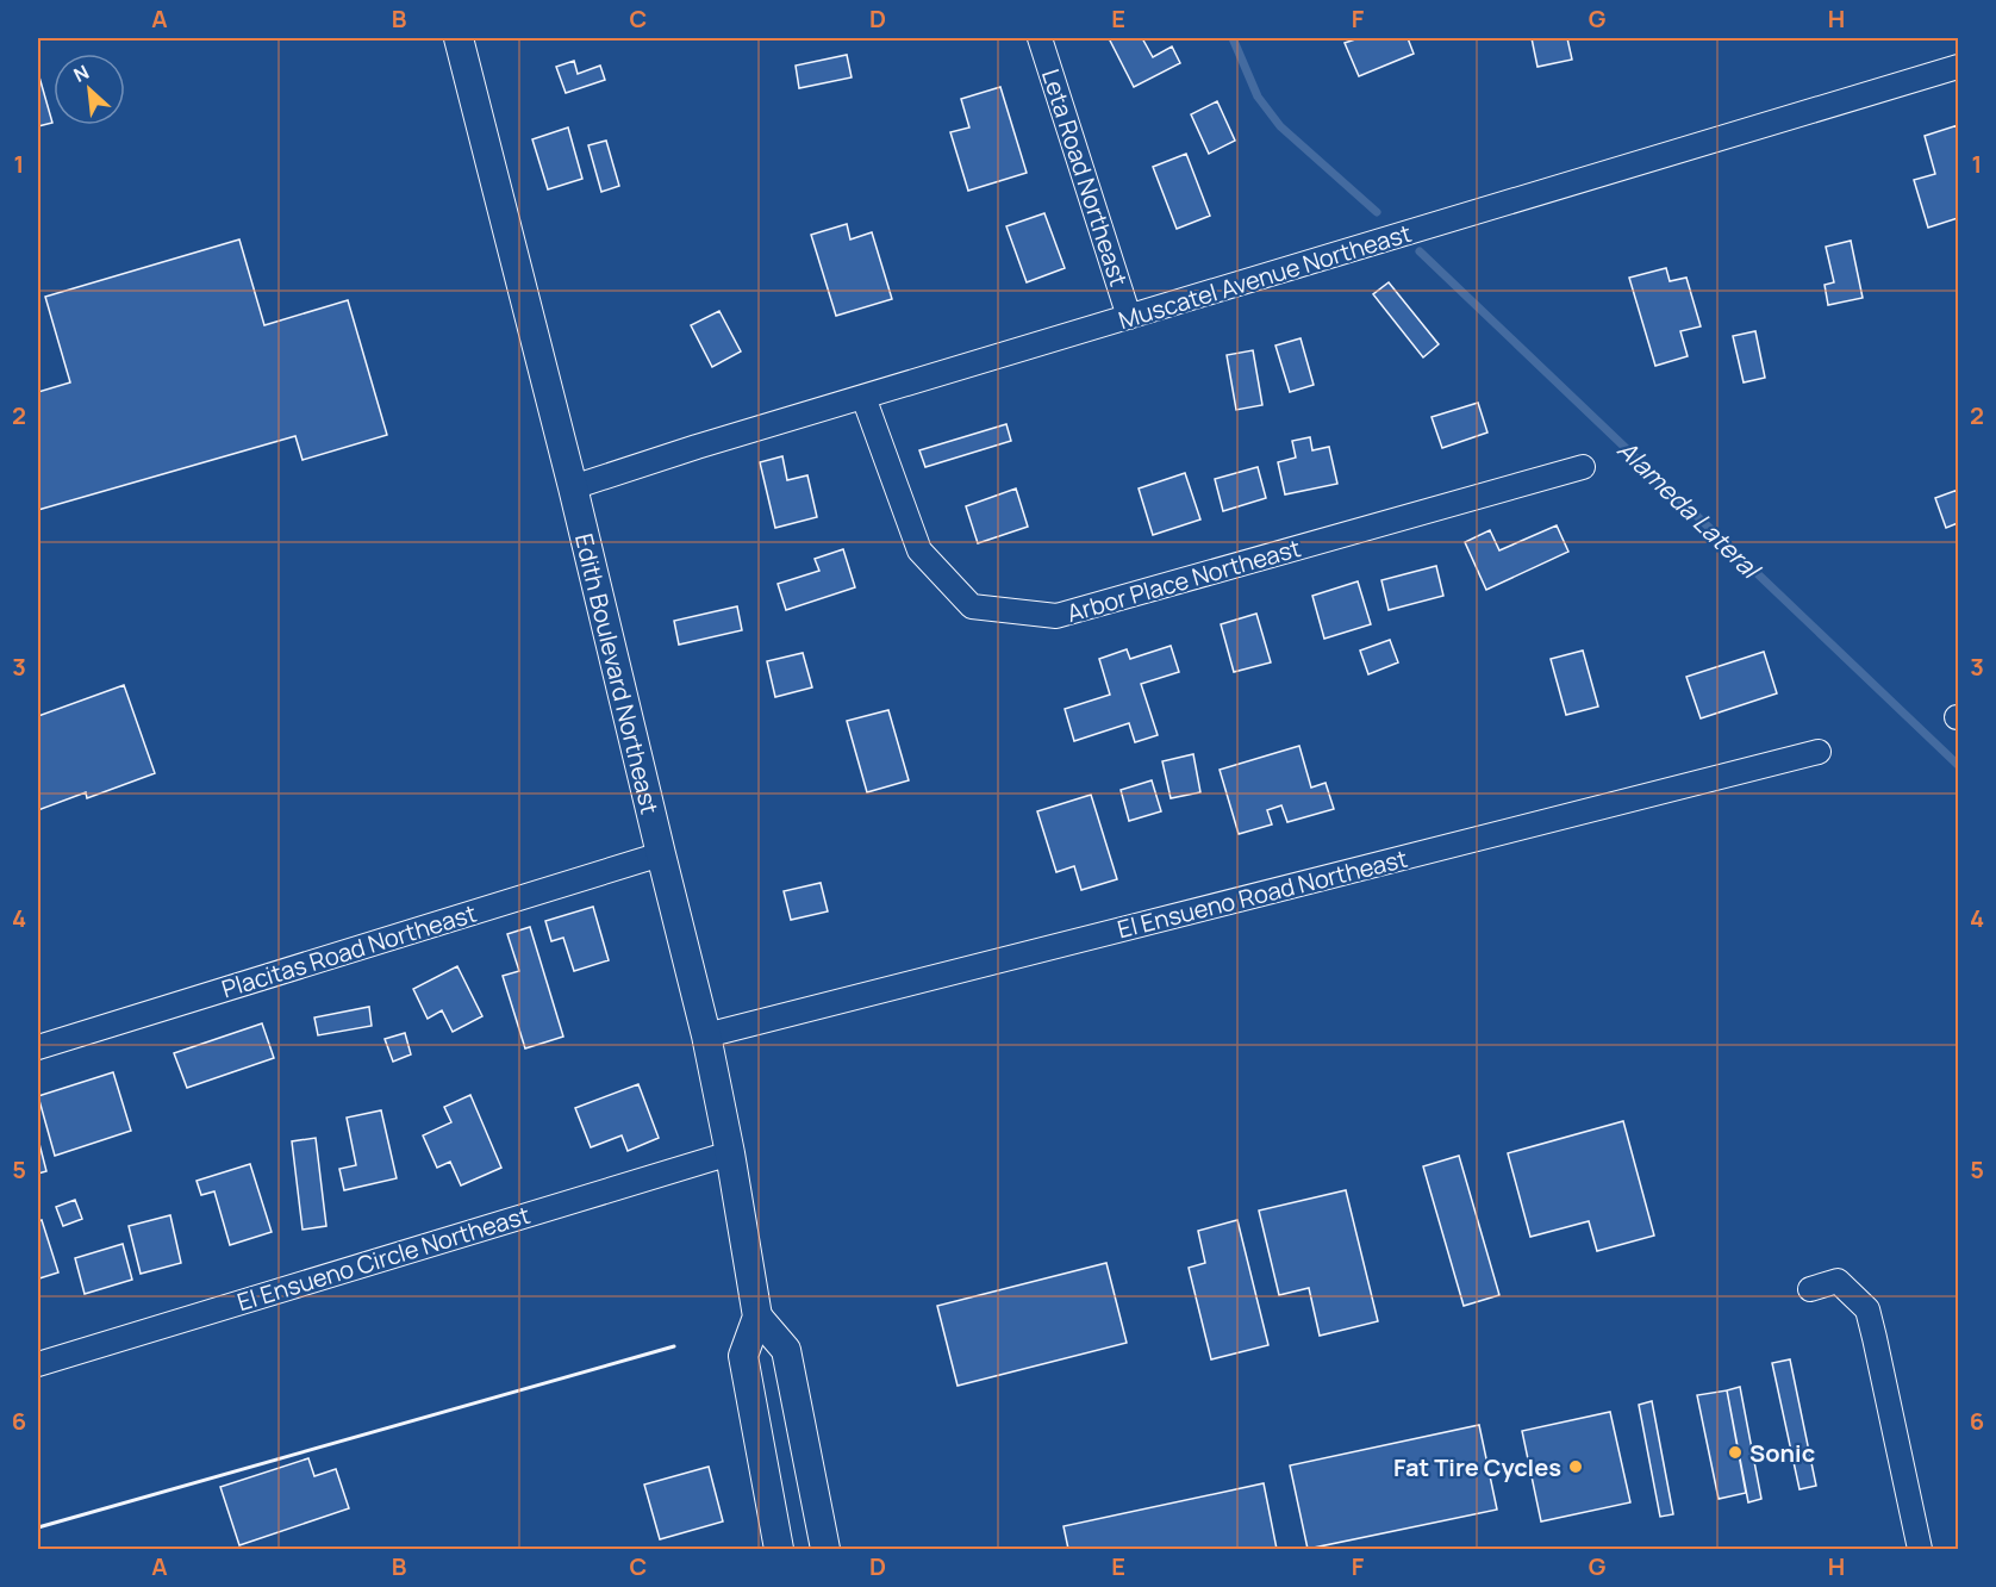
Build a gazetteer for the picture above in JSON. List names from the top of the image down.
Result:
{
  "streets": {
    "street": [
      "Leta Road Northeast",
      "Muscatel Avenue Northeast",
      "Arbor Place Northeast",
      "Edith Boulevard Northeast",
      "El Ensueno Road Northeast",
      "Placitas Road Northeast",
      "El Ensueno Circle Northeast"
    ]
  },
  "crossings": [
    ["Leta Road Northeast", "Muscatel Avenue Northeast"],
    ["Muscatel Avenue Northeast", "Arbor Place Northeast"],
    ["Muscatel Avenue Northeast", "Edith Boulevard Northeast"],
    ["Edith Boulevard Northeast", "El Ensueno Road Northeast"],
    ["Edith Boulevard Northeast", "Placitas Road Northeast"],
    ["Edith Boulevard Northeast", "El Ensueno Circle Northeast"]
  ],
  "water": ["Alameda Lateral"],
  "places": ["Sonic", "Fat Tire Cycles"],
  "north": "top left",
  "grid": {
    "columns": [
      "A",
      "B",
      "C",
      "D",
      "E",
      "F",
      "G",
      "H"
    ],
    "rows": [
      "1",
      "2",
      "3",
      "4",
      "5",
      "6"
    ]
  }
}
